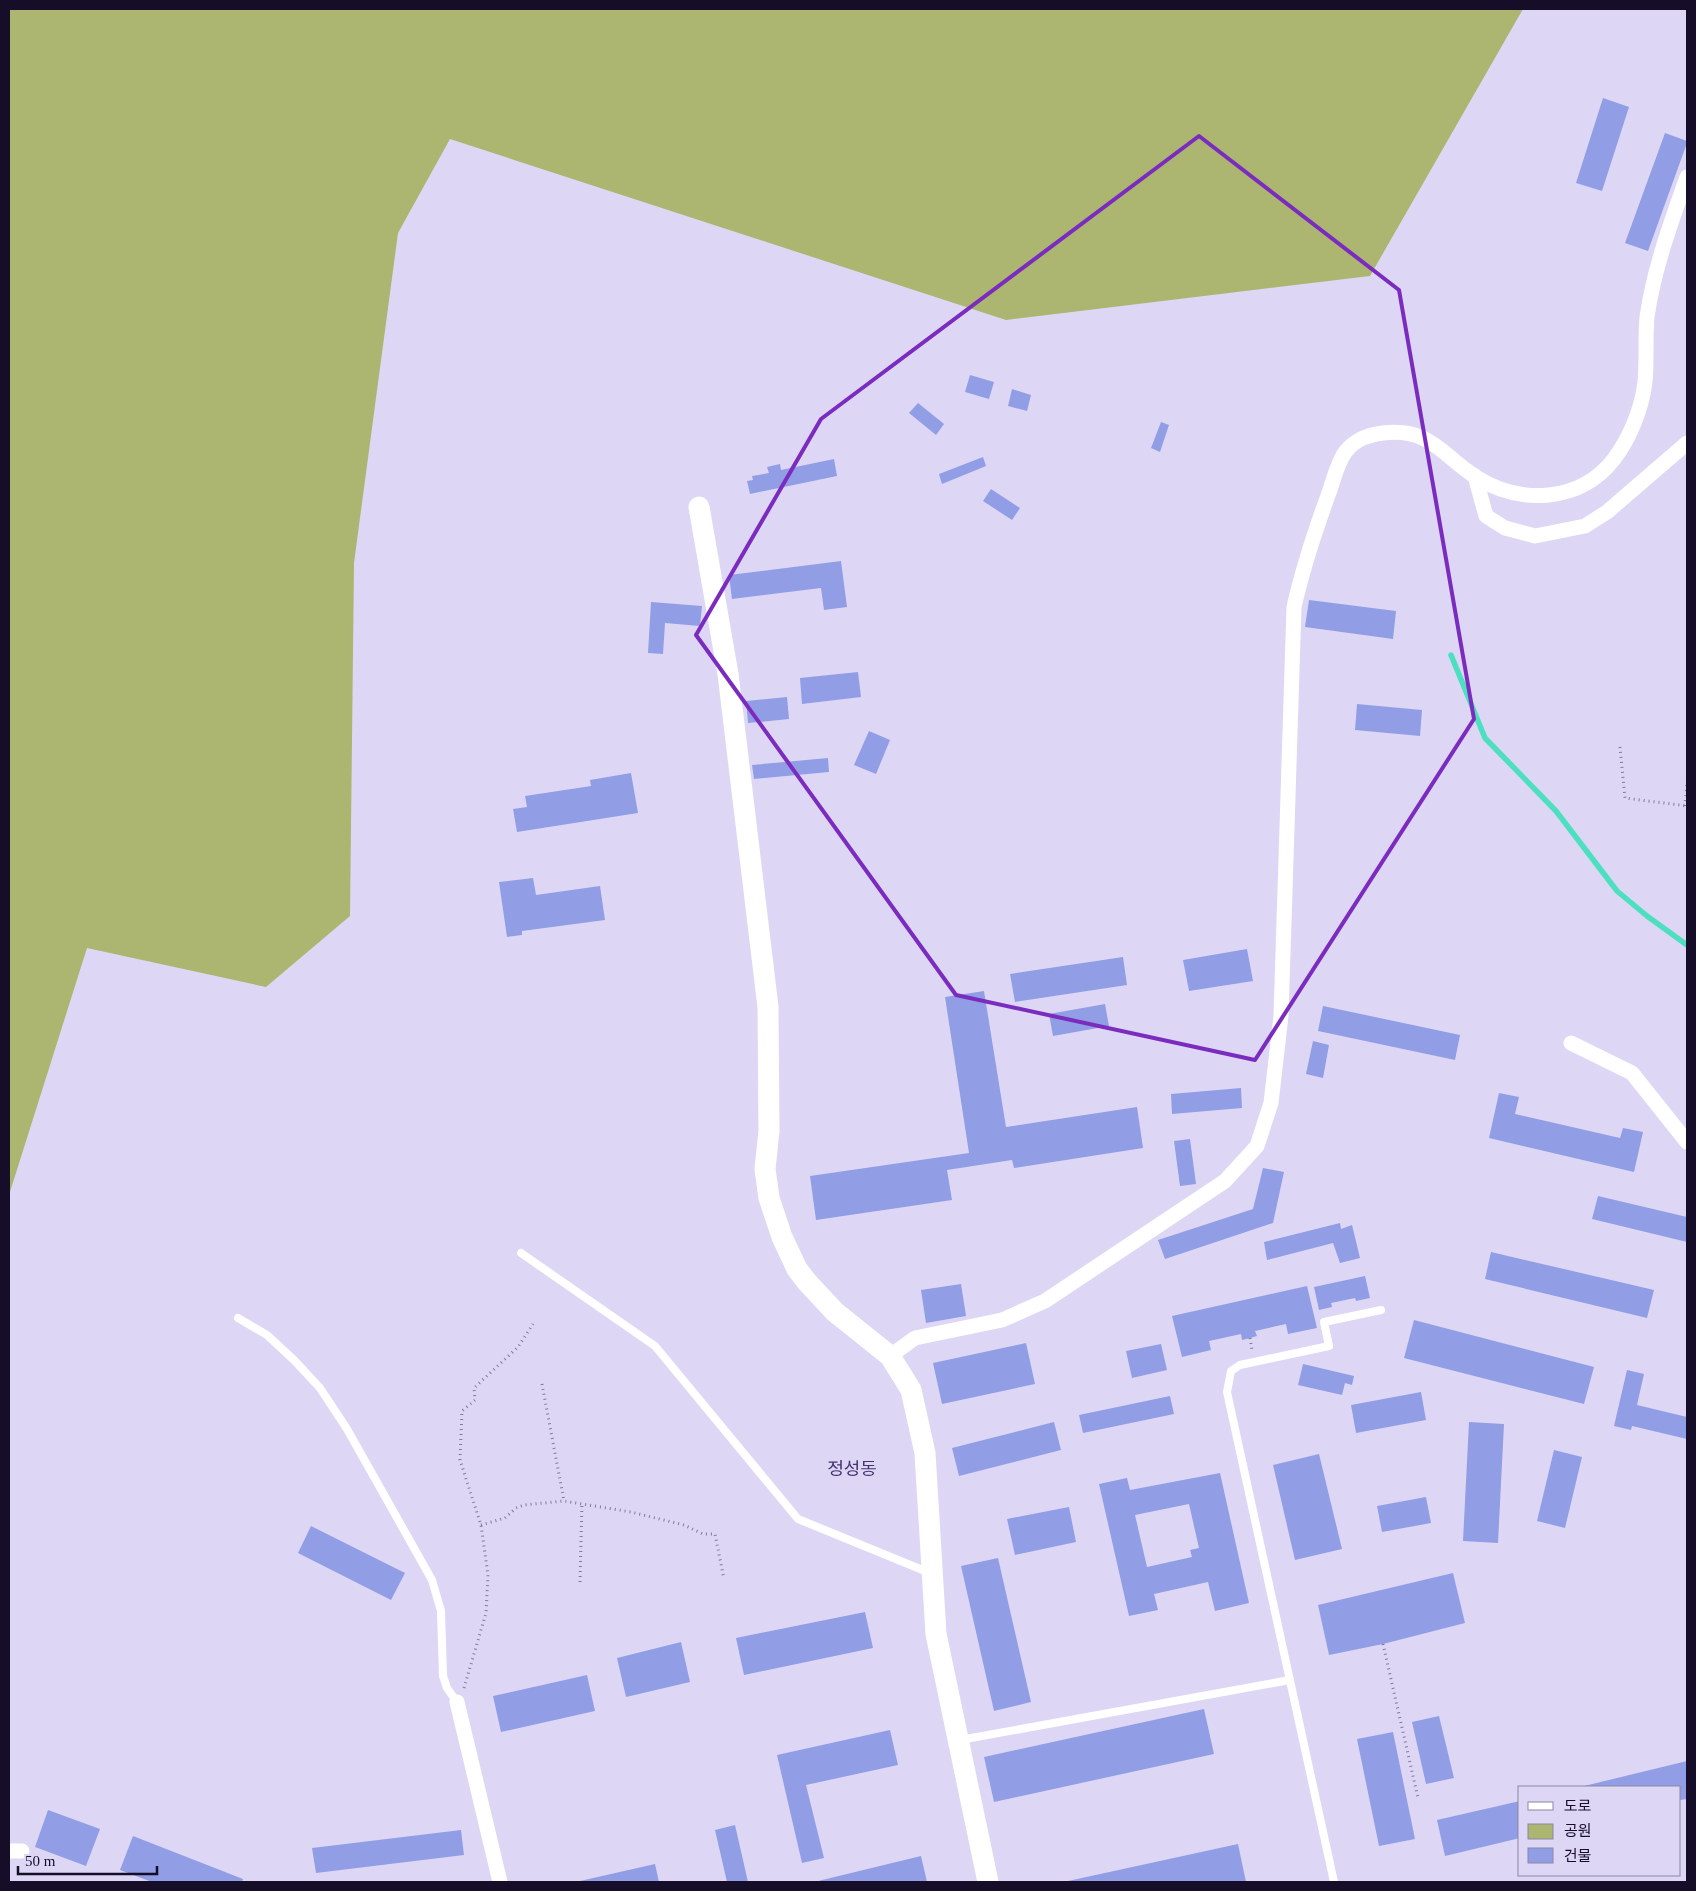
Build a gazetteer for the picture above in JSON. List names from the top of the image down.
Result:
{
  "districts": ["정성동"],
  "legend": ["도로", "공원", "건물"],
  "scale_bar": "50 m"
}
